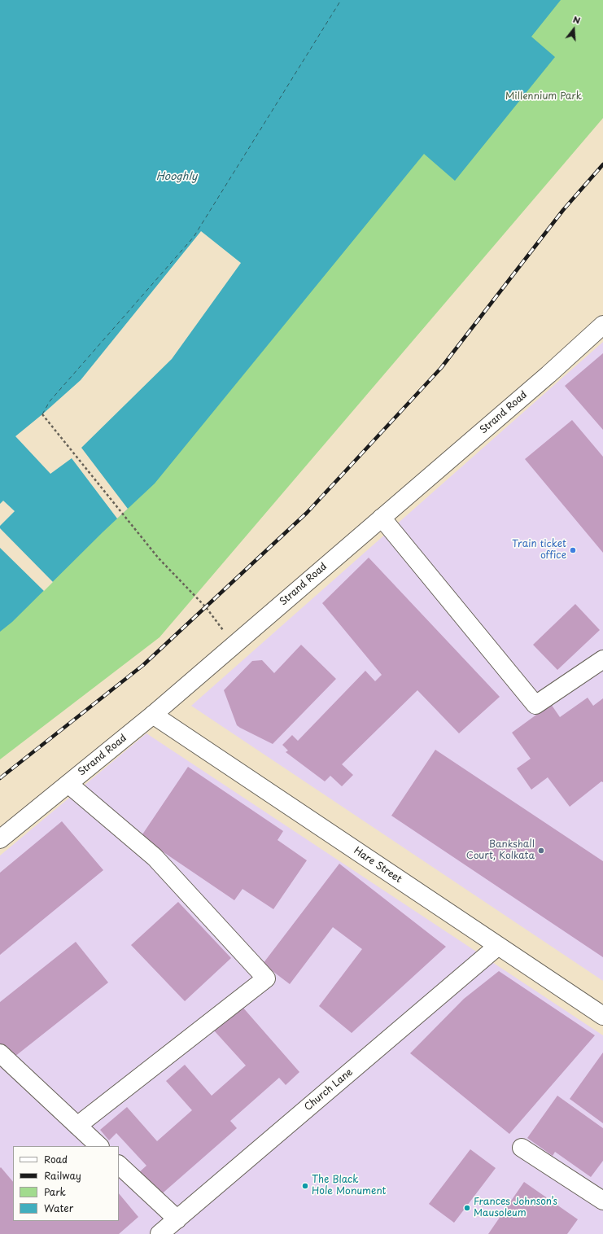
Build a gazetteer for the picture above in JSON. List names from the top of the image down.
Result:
{
  "streets": {
    "street": ["Strand Road", "Hare Street", "Church Lane"]
  },
  "crossings": [
    ["Strand Road", "Hare Street"],
    ["Hare Street", "Church Lane"]
  ],
  "water": ["Hooghly"],
  "parks": ["Millennium Park"],
  "places": [
    "Train ticket office",
    "Bankshall Court, Kolkata",
    "The Black Hole Monument",
    "Frances Johnson’s Mausoleum"
  ],
  "legend": [
    "Road",
    "Railway",
    "Park",
    "Water"
  ],
  "north": "top"
}
